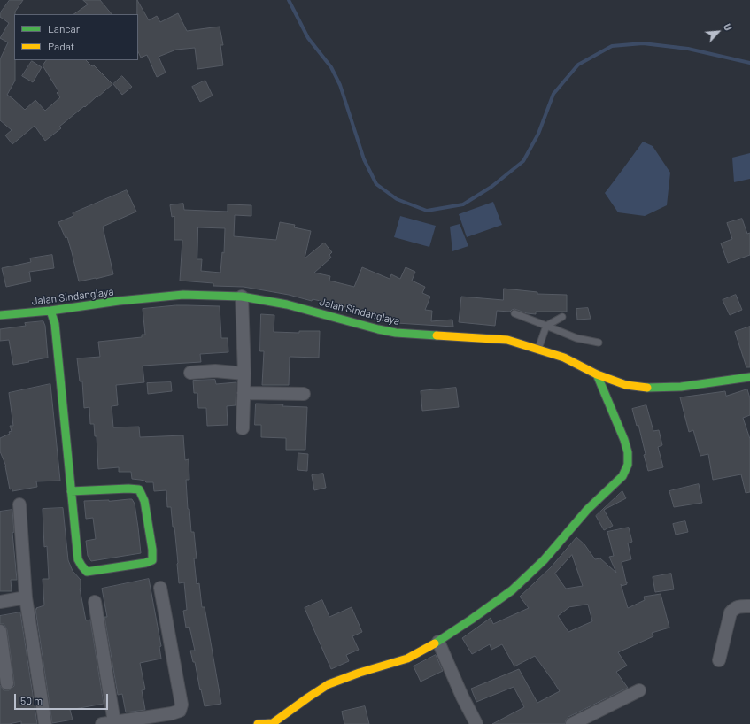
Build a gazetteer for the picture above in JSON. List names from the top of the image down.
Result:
{
  "streets": {
    "street": ["Jalan Sindanglaya"]
  },
  "legend": ["Lancar", "Padat"],
  "scale_bar": "50 m",
  "north": "top right"
}
